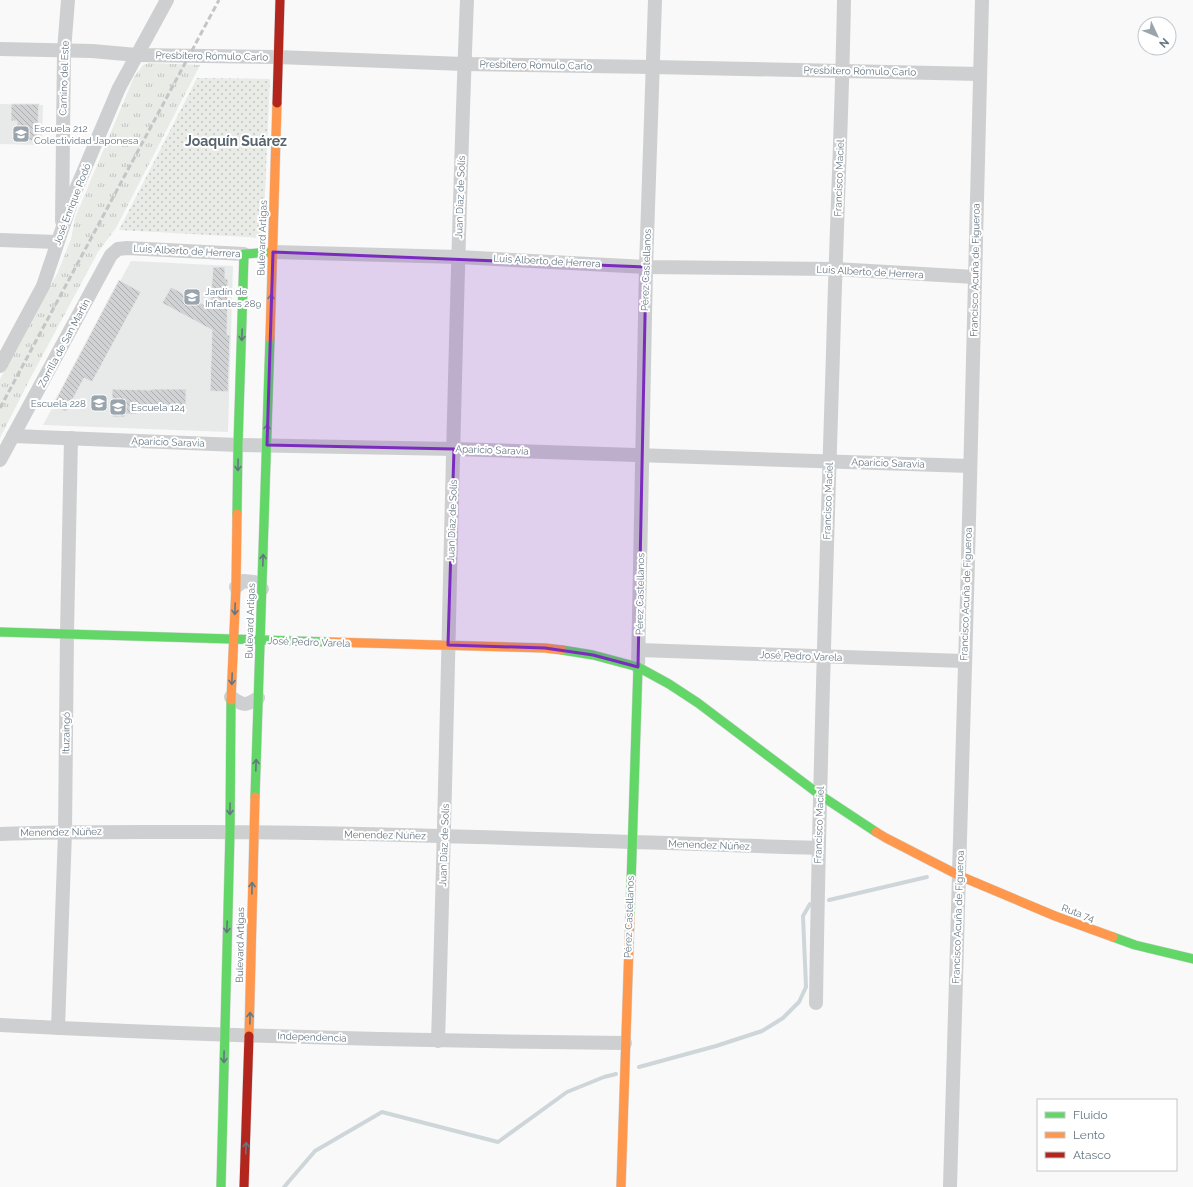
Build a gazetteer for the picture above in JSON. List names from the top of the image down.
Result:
{
  "streets": {
    "street": [
      "Presbítero Rómulo Carlo",
      "Camino del Este",
      "Francisco Maciel",
      "Juan Díaz de Solís",
      "José Enrique Rodó",
      "Bulevard Artigas",
      "Luis Alberto de Herrera",
      "Pérez Castellanos",
      "Francisco Acuña de Figueroa",
      "Zorrilla de San Martín",
      "Aparicio Saravia",
      "José Pedro Varela",
      "Ituzaingó",
      "Menendez Núñez",
      "Ruta 74",
      "Independencia"
    ]
  },
  "crossings": [
    ["Presbítero Rómulo Carlo", "Camino del Este"],
    ["Presbítero Rómulo Carlo", "Francisco Maciel"],
    ["Presbítero Rómulo Carlo", "Juan Díaz de Solís"],
    ["Presbítero Rómulo Carlo", "José Enrique Rodó"],
    ["Presbítero Rómulo Carlo", "Bulevard Artigas"],
    ["Presbítero Rómulo Carlo", "Pérez Castellanos"],
    ["Presbítero Rómulo Carlo", "Francisco Acuña de Figueroa"],
    ["Camino del Este", "José Enrique Rodó"],
    ["Francisco Maciel", "Luis Alberto de Herrera"],
    ["Francisco Maciel", "Aparicio Saravia"],
    ["Francisco Maciel", "José Pedro Varela"],
    ["Francisco Maciel", "Menendez Núñez"],
    ["Francisco Maciel", "Ruta 74"],
    ["Juan Díaz de Solís", "Luis Alberto de Herrera"],
    ["Juan Díaz de Solís", "Aparicio Saravia"],
    ["Juan Díaz de Solís", "José Pedro Varela"],
    ["Juan Díaz de Solís", "Menendez Núñez"],
    ["Juan Díaz de Solís", "Independencia"],
    ["Bulevard Artigas", "Luis Alberto de Herrera"],
    ["Bulevard Artigas", "Aparicio Saravia"],
    ["Bulevard Artigas", "José Pedro Varela"],
    ["Bulevard Artigas", "Menendez Núñez"],
    ["Bulevard Artigas", "Independencia"],
    ["Luis Alberto de Herrera", "Pérez Castellanos"],
    ["Luis Alberto de Herrera", "Francisco Acuña de Figueroa"],
    ["Luis Alberto de Herrera", "Zorrilla de San Martín"],
    ["Pérez Castellanos", "Aparicio Saravia"],
    ["Pérez Castellanos", "José Pedro Varela"],
    ["Pérez Castellanos", "Menendez Núñez"],
    ["Pérez Castellanos", "Independencia"],
    ["Francisco Acuña de Figueroa", "Aparicio Saravia"],
    ["Francisco Acuña de Figueroa", "José Pedro Varela"],
    ["Francisco Acuña de Figueroa", "Ruta 74"],
    ["Zorrilla de San Martín", "Aparicio Saravia"],
    ["Aparicio Saravia", "Ituzaingó"],
    ["José Pedro Varela", "Ituzaingó"],
    ["José Pedro Varela", "Ruta 74"],
    ["Ituzaingó", "Menendez Núñez"],
    ["Ituzaingó", "Independencia"]
  ],
  "districts": ["Joaquín Suárez"],
  "places": {
    "school or university": [
      "Escuela 212 Colectividad Japonesa",
      "Jardín de Infantes 289",
      "Escuela 228",
      "Escuela 124"
    ]
  },
  "legend": ["Fluido", "Lento", "Atasco"],
  "north": "bottom right"
}
